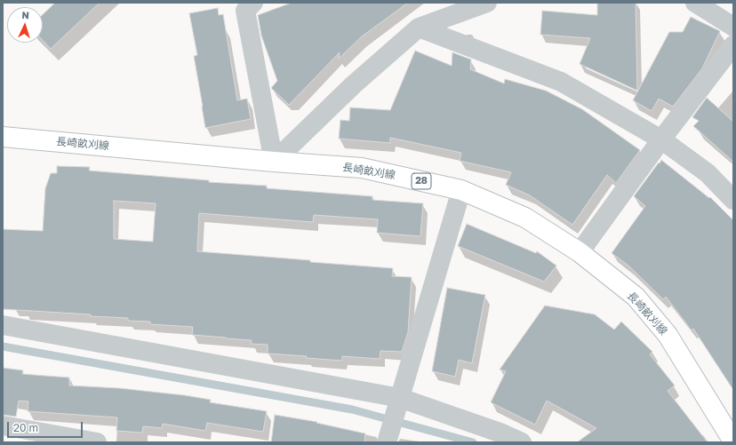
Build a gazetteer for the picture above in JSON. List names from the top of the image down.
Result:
{
  "streets": {
    "main road": ["長崎畝刈線", "28"]
  },
  "scale_bar": "20 m",
  "north": "top"
}
